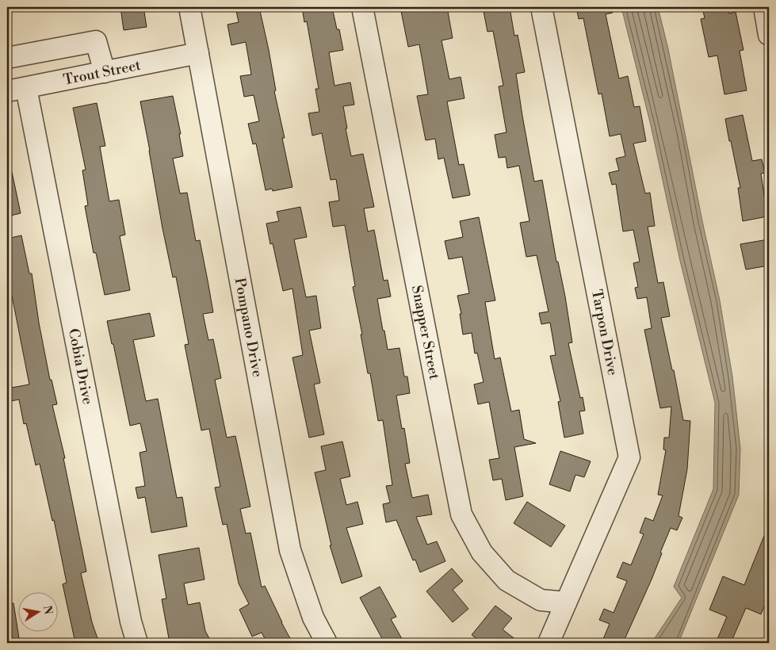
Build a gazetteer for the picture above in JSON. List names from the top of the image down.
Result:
{
  "streets": {
    "street": [
      "Trout Street",
      "Pompano Drive",
      "Tarpon Drive",
      "Snapper Street",
      "Cobia Drive"
    ]
  },
  "crossings": [
    ["Trout Street", "Pompano Drive"],
    ["Trout Street", "Cobia Drive"],
    ["Tarpon Drive", "Snapper Street"]
  ],
  "north": "right"
}
